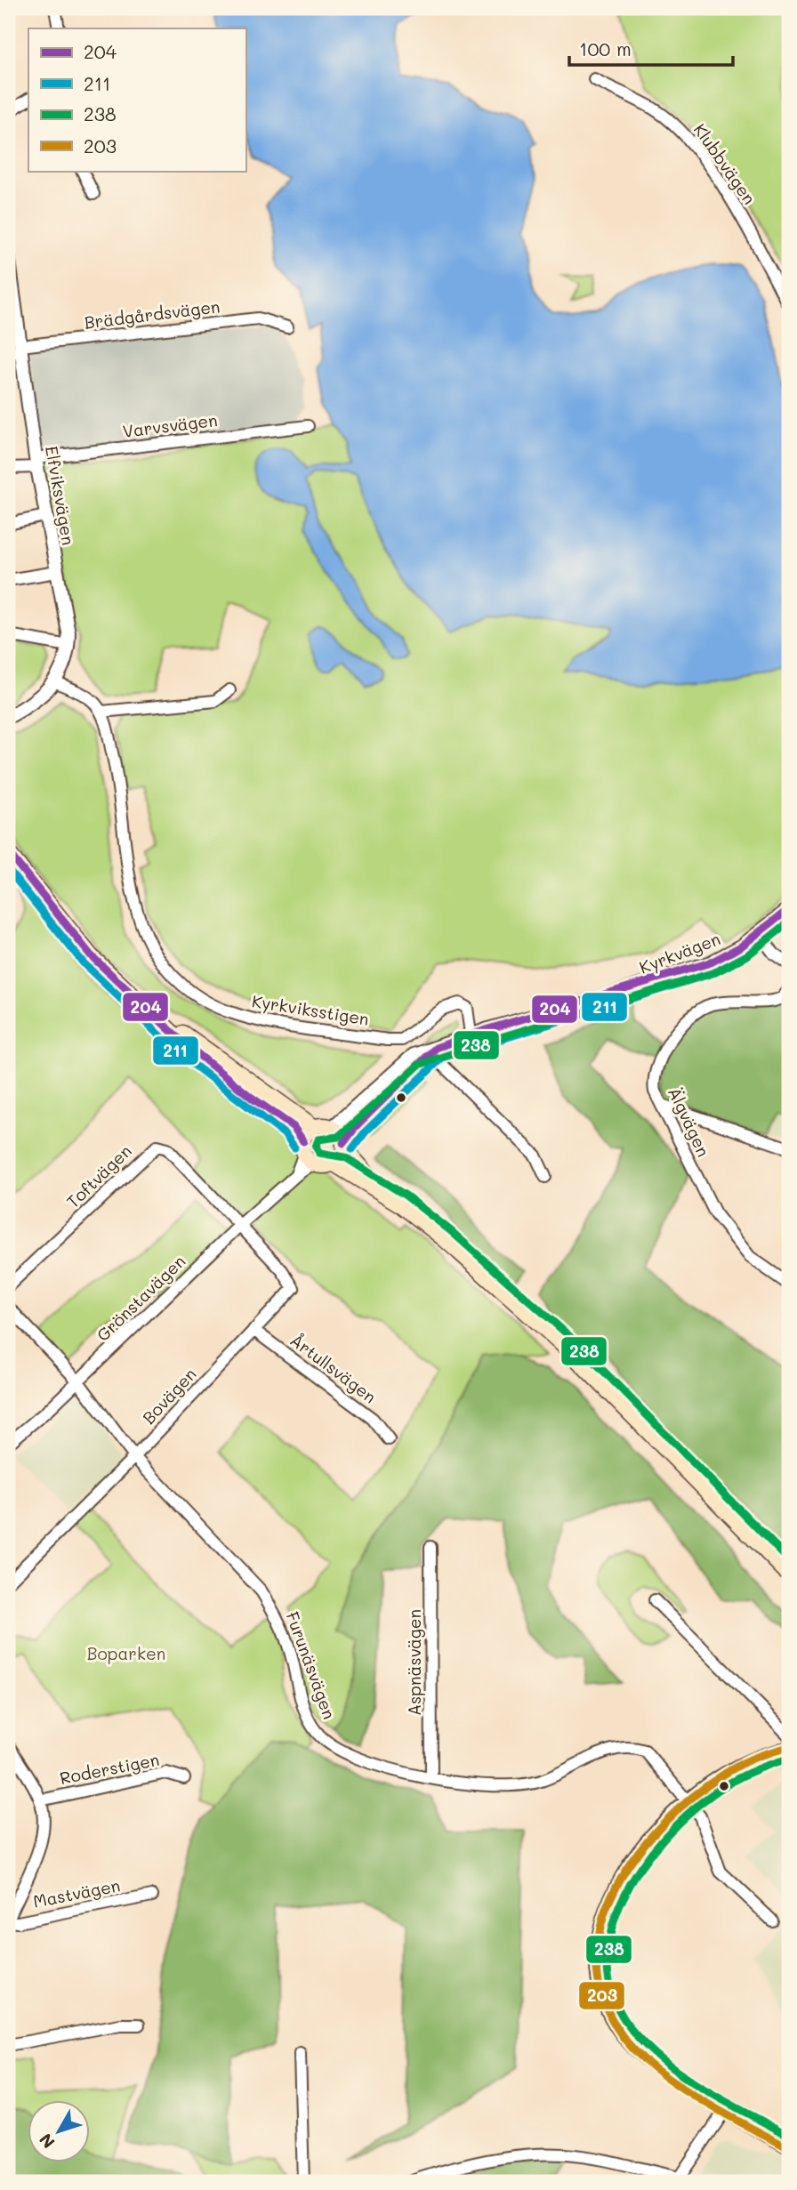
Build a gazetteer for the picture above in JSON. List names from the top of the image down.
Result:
{
  "streets": {
    "street": [
      "Klubbvägen",
      "Brädgårdsvägen",
      "Varvsvägen",
      "Elfviksvägen",
      "Kyrkvägen",
      "Kyrkviksstigen",
      "Älgvägen",
      "Toftvägen",
      "Grönstavägen",
      "Årtullsvägen",
      "Bovägen",
      "Aspnäsvägen",
      "Furunäsvägen",
      "Roderstigen",
      "Mastvägen"
    ]
  },
  "crossings": [
    ["Brädgårdsvägen", "Elfviksvägen"],
    ["Varvsvägen", "Elfviksvägen"],
    ["Kyrkvägen", "Kyrkviksstigen"],
    ["Kyrkvägen", "Grönstavägen"],
    ["Toftvägen", "Grönstavägen"],
    ["Toftvägen", "Bovägen"],
    ["Grönstavägen", "Bovägen"],
    ["Grönstavägen", "Furunäsvägen"],
    ["Årtullsvägen", "Bovägen"],
    ["Bovägen", "Furunäsvägen"],
    ["Aspnäsvägen", "Furunäsvägen"]
  ],
  "parks": ["Boparken"],
  "lines": [
    "transit line 204",
    "transit line 211",
    "transit line 238",
    "transit line 203"
  ],
  "legend": [
    "204",
    "211",
    "238",
    "203"
  ],
  "scale_bar": "100 m",
  "north": "bottom left"
}
